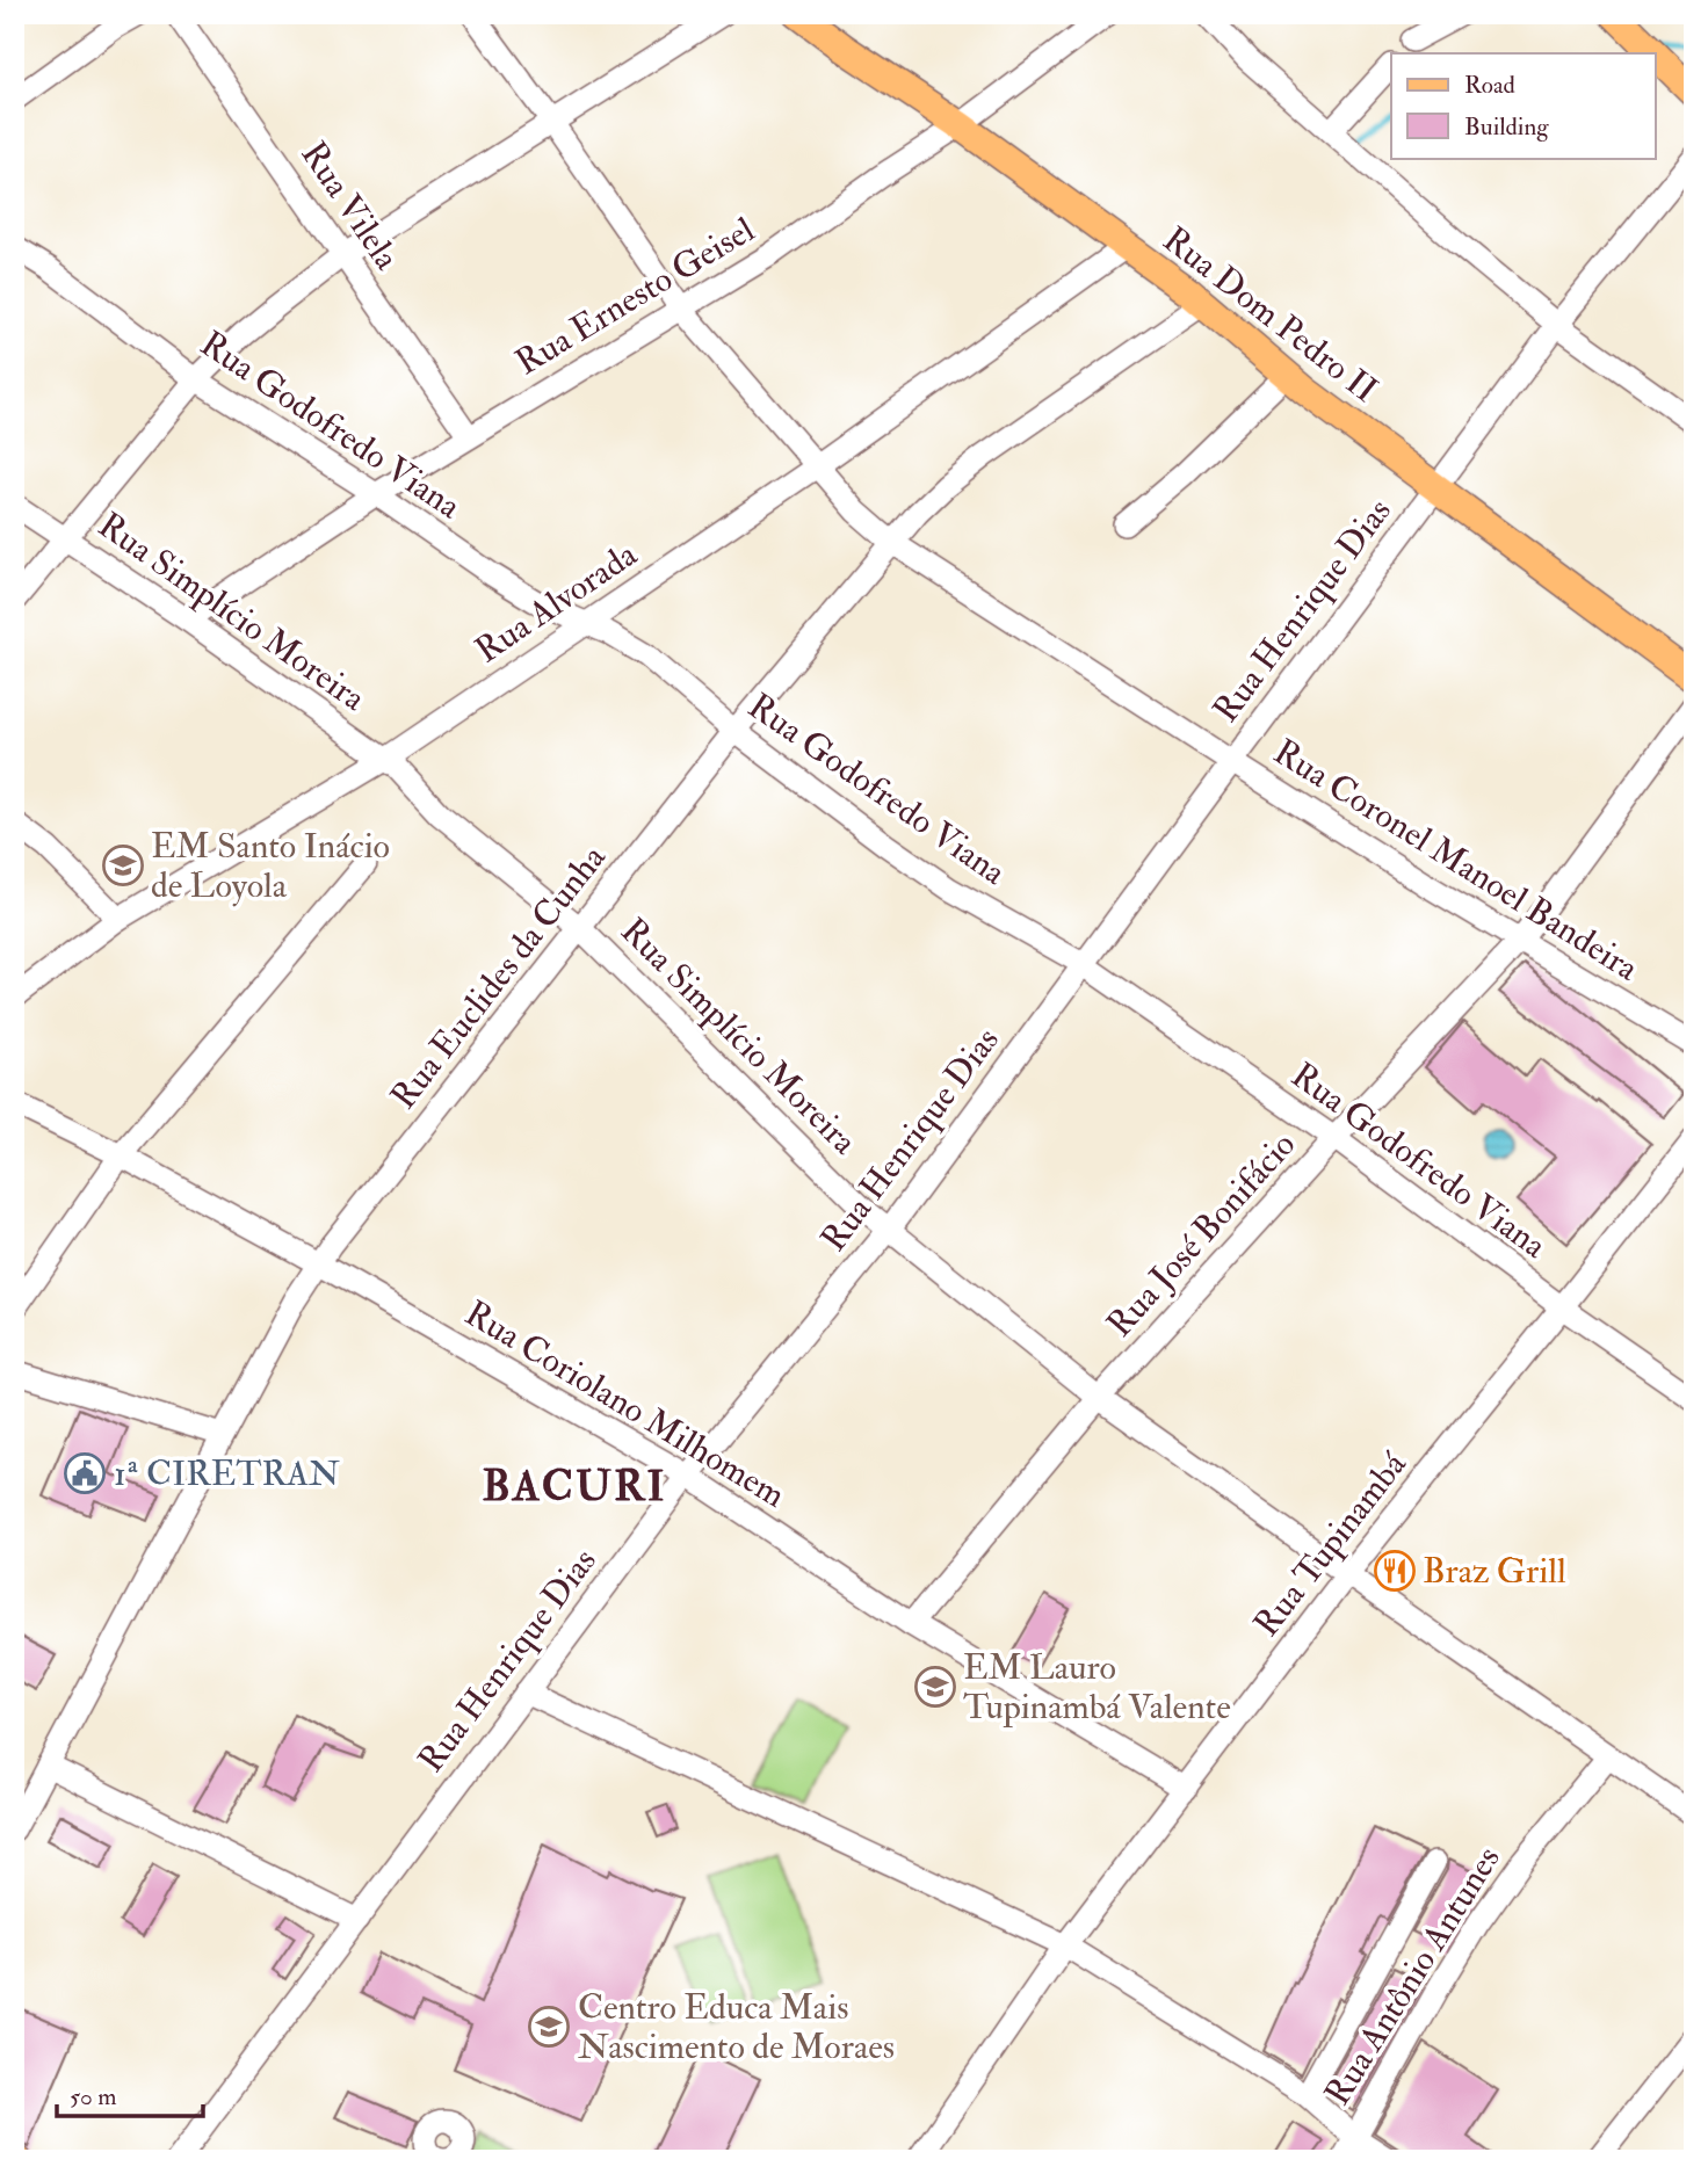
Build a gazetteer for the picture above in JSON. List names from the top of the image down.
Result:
{
  "streets": {
    "main road": ["Rua Dom Pedro II"],
    "street": [
      "Rua Vilela",
      "Rua Ernesto Geisel",
      "Rua Godofredo Viana",
      "Rua Alvorada",
      "Rua Henrique Dias",
      "Rua Simplício Moreira",
      "Rua Coronel Manoel Bandeira",
      "Rua Euclides da Cunha",
      "Rua José Bonifácio",
      "Rua Coriolano Milhomem",
      "Rua Tupinambá",
      "Rua Antônio Antunes"
    ]
  },
  "crossings": [
    ["Rua Vilela", "Rua Ernesto Geisel"],
    ["Rua Ernesto Geisel", "Rua Dom Pedro II"],
    ["Rua Ernesto Geisel", "Rua Godofredo Viana"],
    ["Rua Ernesto Geisel", "Rua Simplício Moreira"],
    ["Rua Ernesto Geisel", "Rua Coronel Manoel Bandeira"],
    ["Rua Dom Pedro II", "Rua Alvorada"],
    ["Rua Dom Pedro II", "Rua Henrique Dias"],
    ["Rua Dom Pedro II", "Rua Euclides da Cunha"],
    ["Rua Godofredo Viana", "Rua Alvorada"],
    ["Rua Godofredo Viana", "Rua Henrique Dias"],
    ["Rua Godofredo Viana", "Rua Euclides da Cunha"],
    ["Rua Godofredo Viana", "Rua José Bonifácio"],
    ["Rua Godofredo Viana", "Rua Tupinambá"],
    ["Rua Alvorada", "Rua Simplício Moreira"],
    ["Rua Alvorada", "Rua Coronel Manoel Bandeira"],
    ["Rua Henrique Dias", "Rua Simplício Moreira"],
    ["Rua Henrique Dias", "Rua Coronel Manoel Bandeira"],
    ["Rua Henrique Dias", "Rua Coriolano Milhomem"],
    ["Rua Simplício Moreira", "Rua Euclides da Cunha"],
    ["Rua Simplício Moreira", "Rua José Bonifácio"],
    ["Rua Simplício Moreira", "Rua Tupinambá"],
    ["Rua Simplício Moreira", "Rua Antônio Antunes"],
    ["Rua Coronel Manoel Bandeira", "Rua Euclides da Cunha"],
    ["Rua Coronel Manoel Bandeira", "Rua José Bonifácio"],
    ["Rua Euclides da Cunha", "Rua Coriolano Milhomem"],
    ["Rua José Bonifácio", "Rua Coriolano Milhomem"],
    ["Rua Coriolano Milhomem", "Rua Tupinambá"]
  ],
  "districts": ["BACURI"],
  "places": {
    "school or university": ["EM Santo Inácio de Loyola", "EM Lauro Tupinambá Valente", "Centro Educa Mais Nascimento de Moraes"],
    "public building": ["1ª CIRETRAN"],
    "restaurant": ["Braz Grill"]
  },
  "legend": ["Road", "Building"],
  "scale_bar": "50 m"
}
